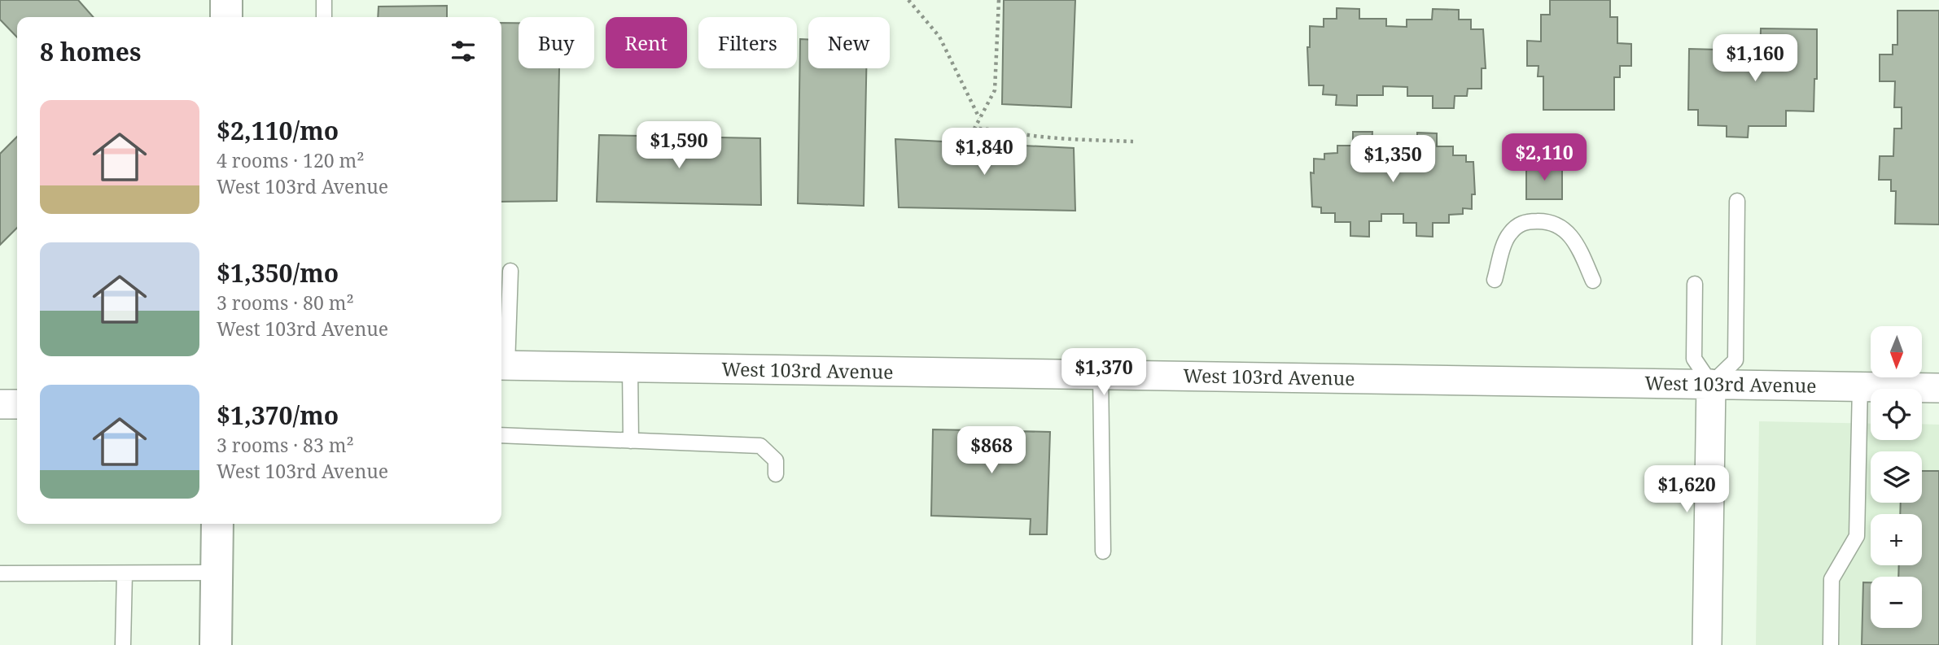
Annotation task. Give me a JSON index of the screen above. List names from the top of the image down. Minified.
{"streets":{"street":["West 103rd Avenue"]},"north":"bottom","page":{"chip":["Buy","Rent","Filters","New"],"heading":"8 homes","price":["$1,160","$1,590","$1,840","$2,110","$1,350","$1,370","$868","$1,620"],"list":[{"name":"$2,110/mo","note":"4 rooms · 120 m² · West 103rd Avenue"},{"name":"$1,350/mo","note":"3 rooms · 80 m² · West 103rd Avenue"},{"name":"$1,370/mo","note":"3 rooms · 83 m² · West 103rd Avenue"}],"map_buttons":["+","−"]}}
